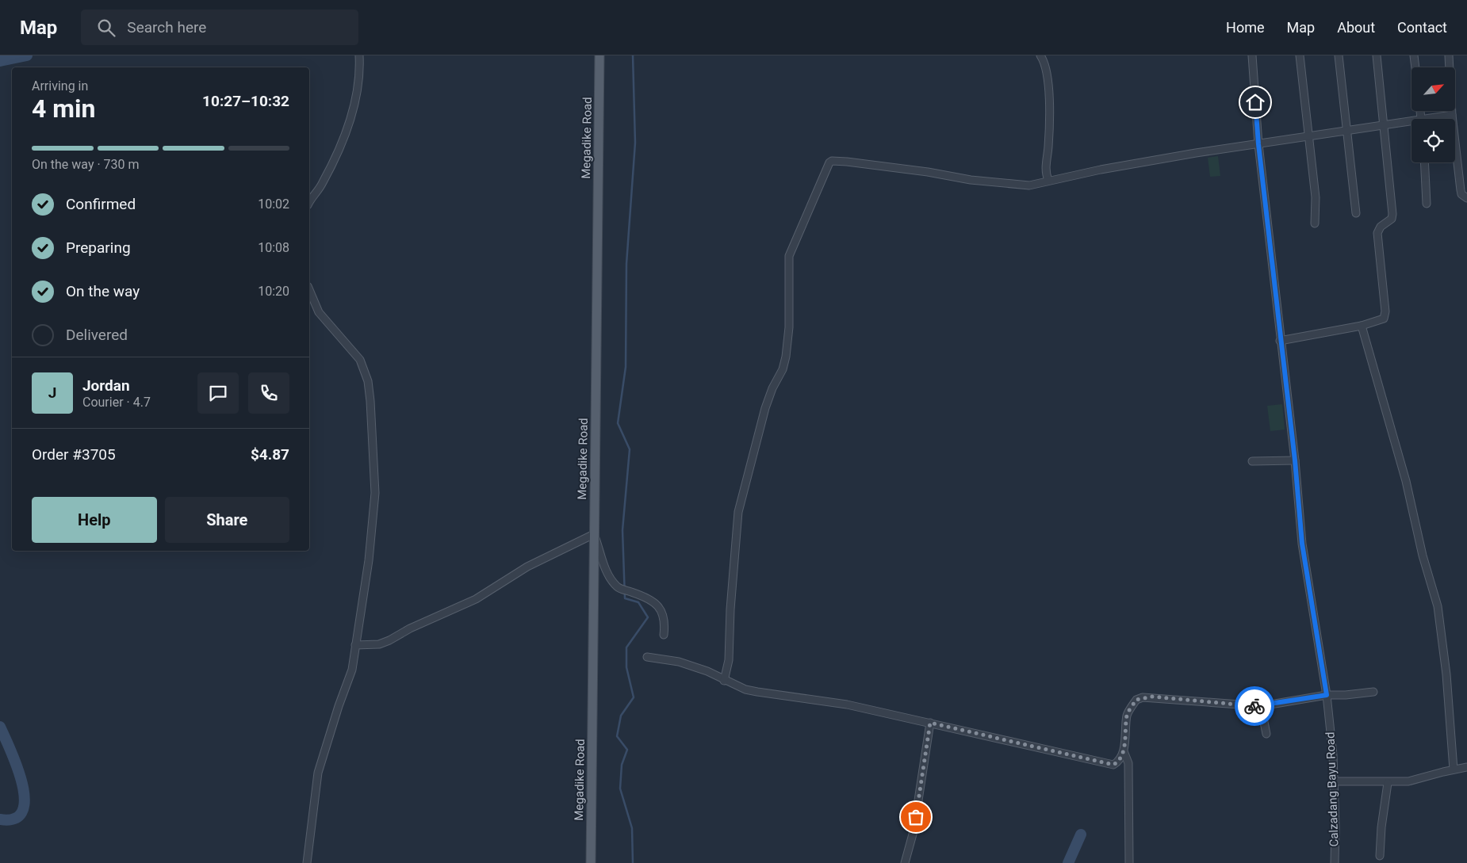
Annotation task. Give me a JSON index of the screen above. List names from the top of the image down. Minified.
{"streets":{"main road":["Megadike Road"],"street":["Calzadang Bayu Road"]},"north":"top right","page":{"header":"Map","search":"Search here","nav":["Home","Map","About","Contact"],"heading":["4 min","Arriving in","10:27–10:32"],"panel":["Jordan","Courier · 4.7","Order #3705","$4.87"],"bar":"On the way · 730 m","list":[["Confirmed","10:02"],["Preparing","10:08"],["On the way","10:20"],"Delivered"],"round":"J","buttons":["Help","Share"]}}
